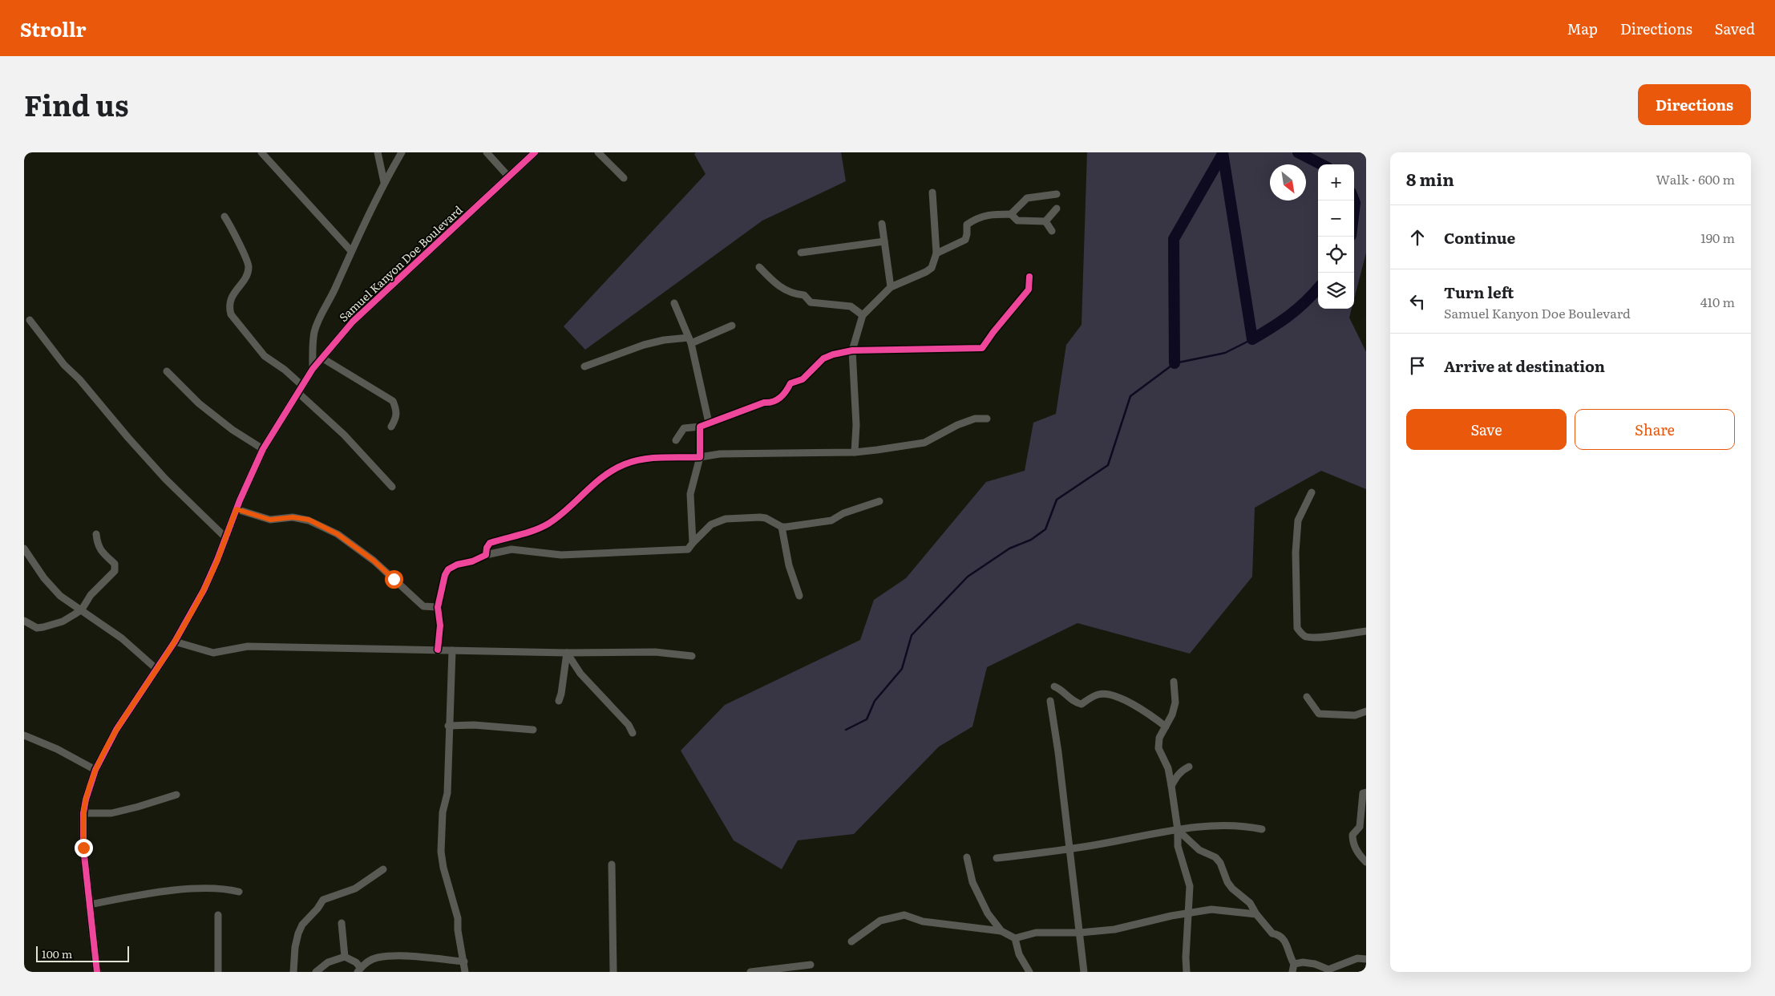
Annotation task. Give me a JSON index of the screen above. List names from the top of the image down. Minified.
{"streets":{"street":["Samuel Kanyon Doe Boulevard"]},"scale_bar":"100 m","north":"bottom right","page":{"header":"Strollr","nav":["Map","Directions","Saved"],"title":"Find us","buttons":["Directions",["Save","Share"]],"heading":["8 min","Walk · 600 m"],"map_buttons":["+","−"],"list":[["Continue","190 m"],["Turn left","Samuel Kanyon Doe Boulevard","410 m"],"Arrive at destination"],"scale":"100 m"}}
